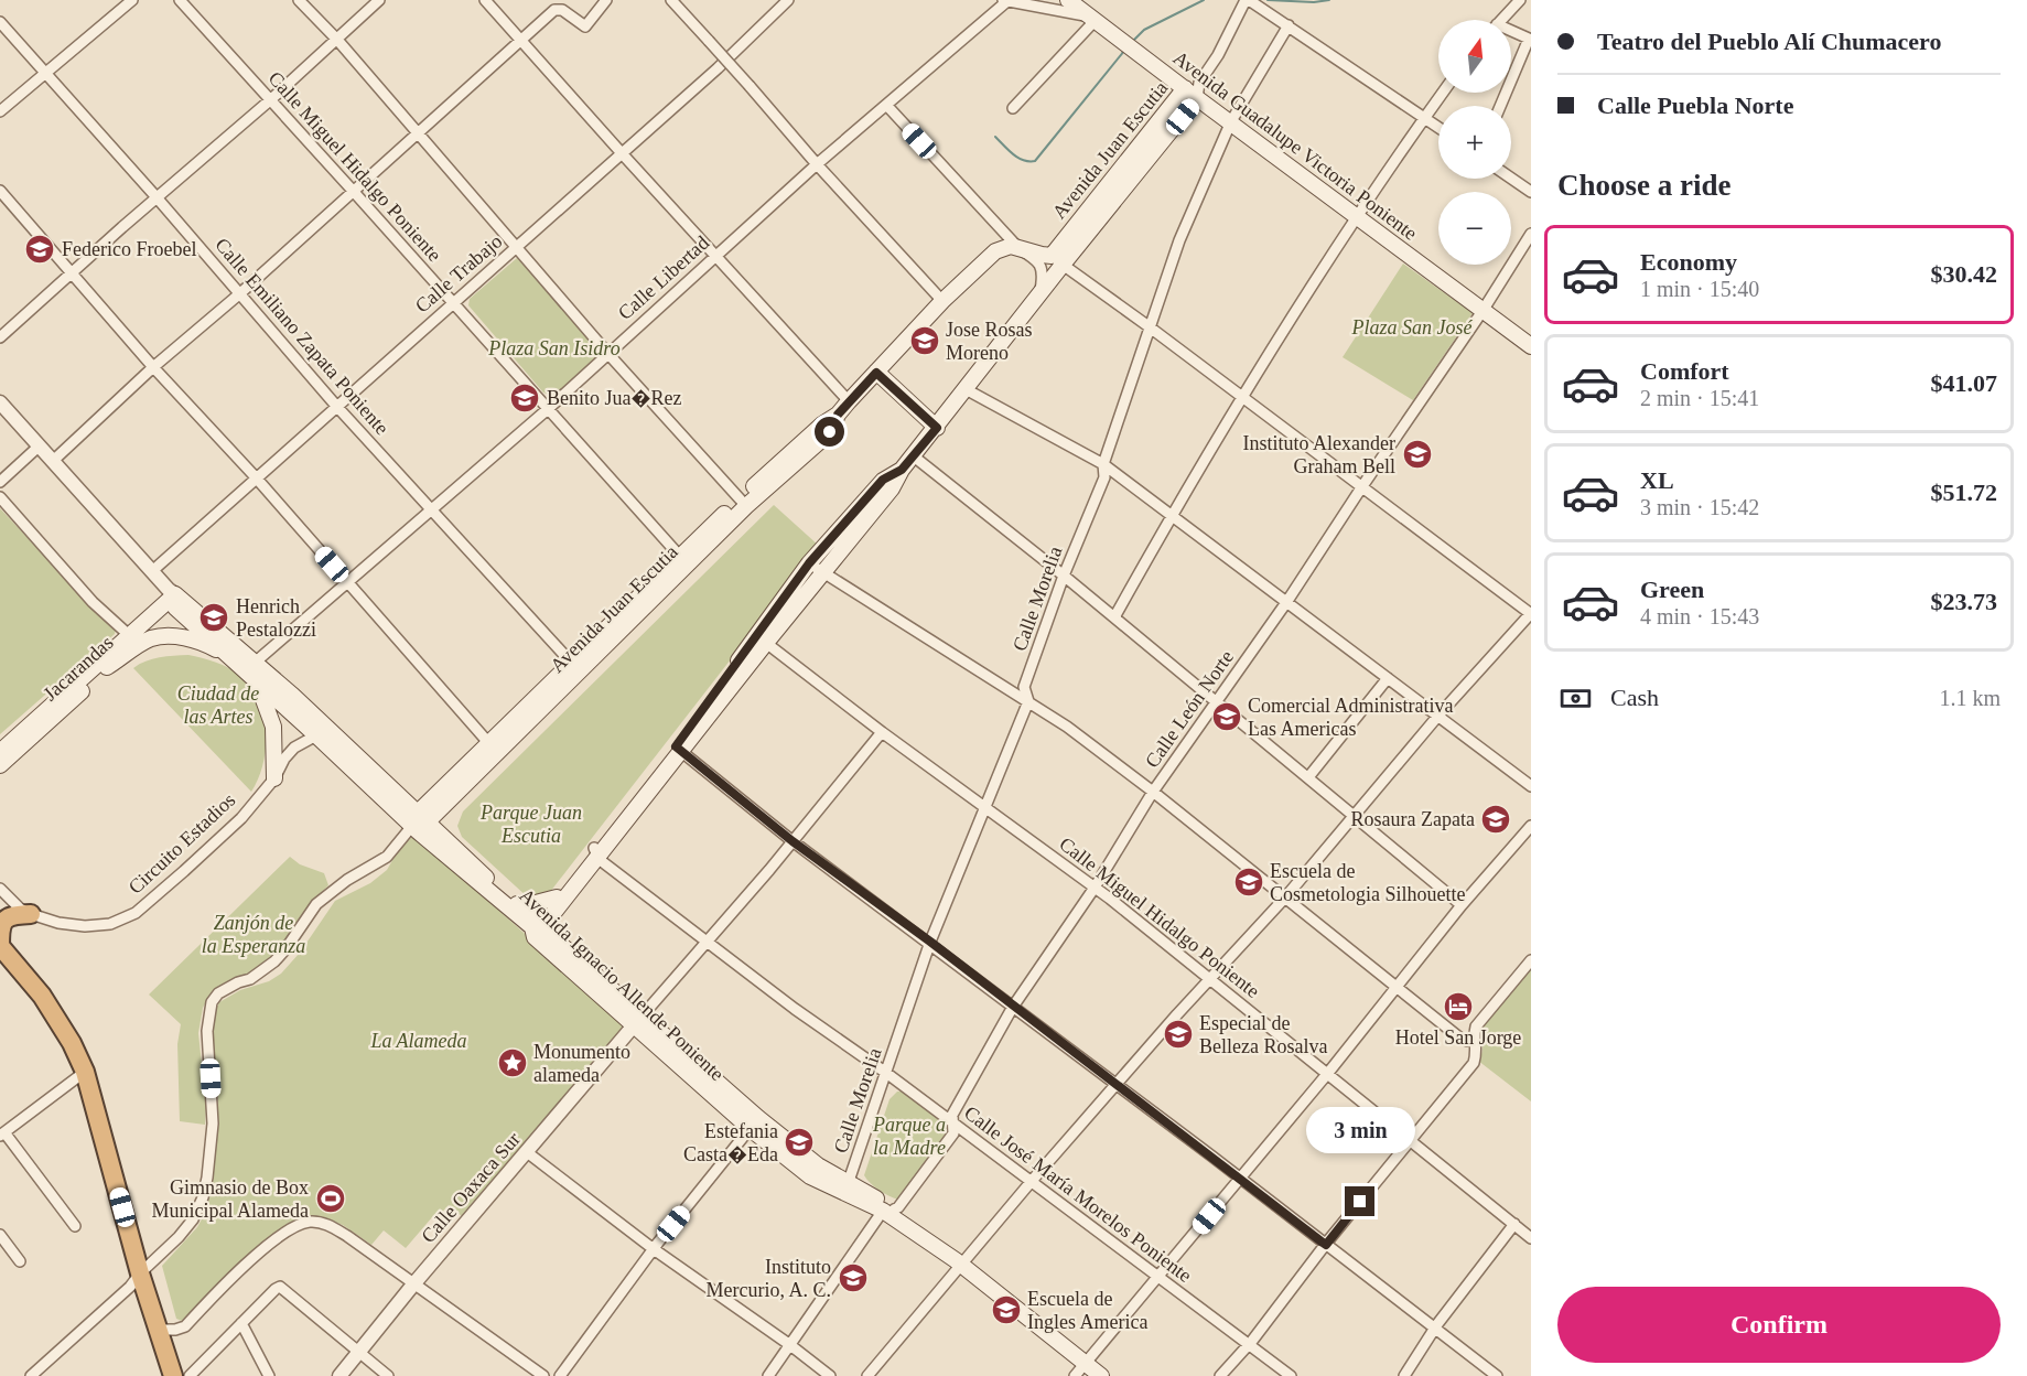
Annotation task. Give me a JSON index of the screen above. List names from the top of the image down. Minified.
{"streets":{"main road":["Avenida Guadalupe Victoria Poniente","Avenida Juan Escutia","Jacarandas","Avenida Ignacio Allende Poniente"],"street":["Calle Miguel Hidalgo Poniente","Calle Trabajo","Calle Libertad","Calle Emiliano Zapata Poniente","Calle Morelia","Calle León Norte","Circuito Estadios","Calle Oaxaca Sur","Calle José María Morelos Poniente"]},"crossings":[["Avenida Guadalupe Victoria Poniente","Avenida Juan Escutia"],["Avenida Guadalupe Victoria Poniente","Calle Morelia"],["Avenida Guadalupe Victoria Poniente","Calle León Norte"],["Avenida Juan Escutia","Calle Miguel Hidalgo Poniente"],["Avenida Juan Escutia","Calle Emiliano Zapata Poniente"],["Avenida Juan Escutia","Avenida Ignacio Allende Poniente"],["Avenida Juan Escutia","Calle José María Morelos Poniente"],["Calle Miguel Hidalgo Poniente","Calle Trabajo"],["Calle Miguel Hidalgo Poniente","Calle Libertad"],["Calle Miguel Hidalgo Poniente","Calle Morelia"],["Calle Miguel Hidalgo Poniente","Calle León Norte"],["Calle Miguel Hidalgo Poniente","Calle Oaxaca Sur"],["Calle Trabajo","Calle Emiliano Zapata Poniente"],["Calle Trabajo","Avenida Ignacio Allende Poniente"],["Calle Libertad","Calle Emiliano Zapata Poniente"],["Calle Libertad","Avenida Ignacio Allende Poniente"],["Calle Morelia","Avenida Ignacio Allende Poniente"],["Calle Morelia","Calle José María Morelos Poniente"],["Jacarandas","Avenida Ignacio Allende Poniente"],["Calle León Norte","Avenida Ignacio Allende Poniente"],["Calle León Norte","Calle José María Morelos Poniente"],["Circuito Estadios","Avenida Ignacio Allende Poniente"],["Avenida Ignacio Allende Poniente","Calle Oaxaca Sur"],["Calle Oaxaca Sur","Calle José María Morelos Poniente"]],"parks":["Plaza San José","Plaza San Isidro","Ciudad de las Artes","Parque Juan Escutia","Zanjón de la Esperanza","La Alameda","Parque a la Madre"],"places":{"school or university":["Federico Froebel","Jose Rosas Moreno","Benito Jua�Rez","Instituto Alexander Graham Bell","Henrich Pestalozzi","Comercial Administrativa Las Americas","Rosaura Zapata","Escuela de Cosmetologia Silhouette","Especial de Belleza Rosalva","Estefania Casta�Eda","Instituto Mercurio, A. C.","Escuela de Ingles America"],"hotel":["Hotel San Jorge"],"place":["Monumento alameda"],"sports":["Gimnasio de Box Municipal Alameda"]},"north":"top","page":{"banner":["Teatro del Pueblo Alí Chumacero","Calle Puebla Norte"],"map_buttons":["+","−"],"heading":"Choose a ride","list":[{"name":"Economy","note":"1 min · 15:40","value":"$30.42"},{"name":"Comfort","note":"2 min · 15:41","value":"$41.07"},{"name":"XL","note":"3 min · 15:42","value":"$51.72"},{"name":"Green","note":"4 min · 15:43","value":"$23.73"}],"pay":["Cash","1.1 km"],"bubble":"3 min","buttons":"Confirm"}}
